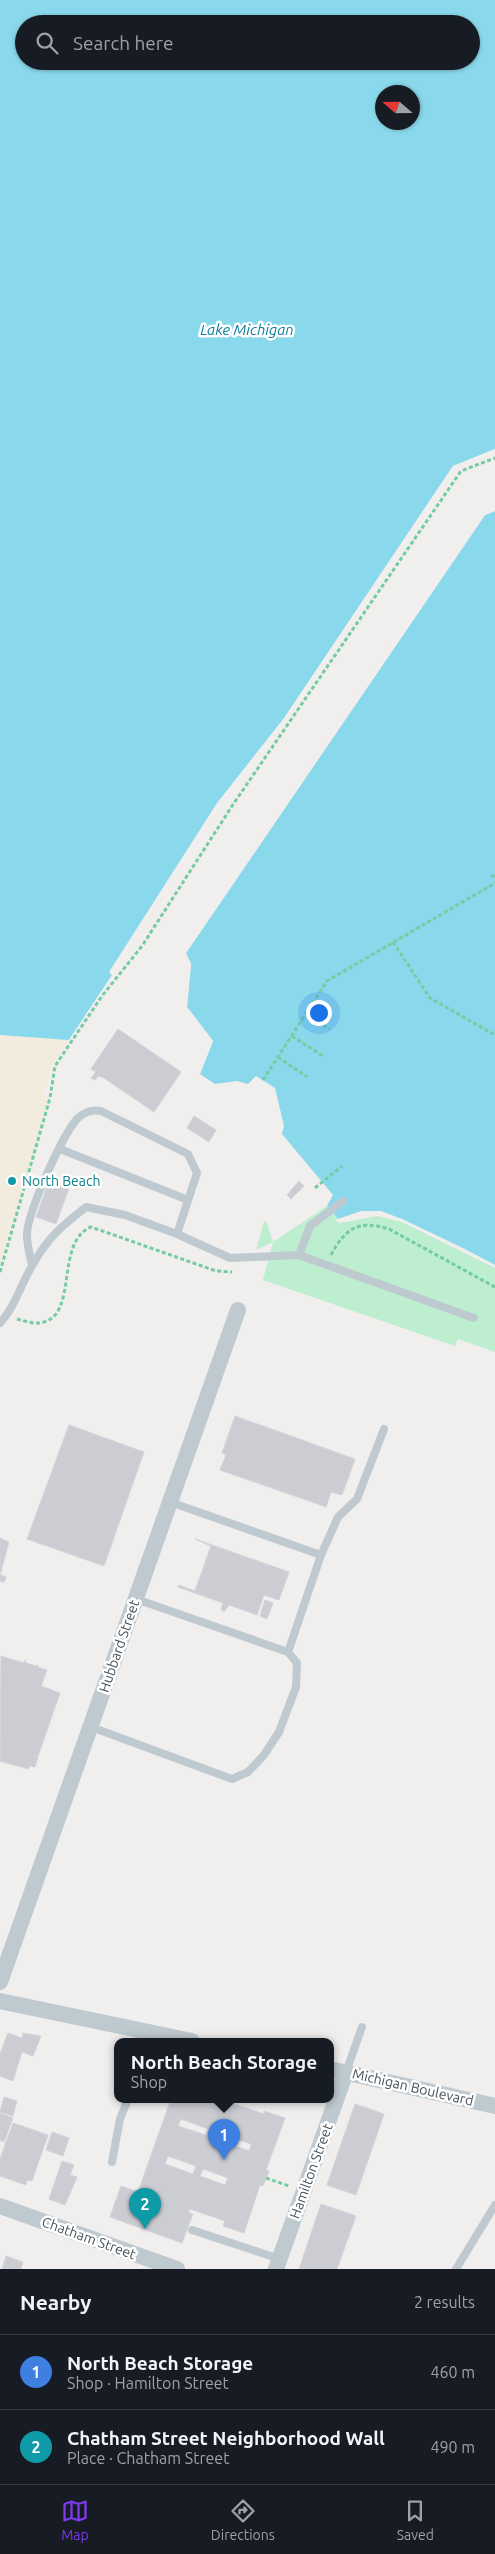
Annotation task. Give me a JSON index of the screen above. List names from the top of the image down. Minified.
{"streets":{"street":["Hubbard Street","Michigan Boulevard","Hamilton Street","Chatham Street"]},"crossings":[["Michigan Boulevard","Hamilton Street"]],"water":["Lake Michigan"],"places":["North Beach"],"north":"left","page":{"search":"Search here","popup":["North Beach Storage","Shop"],"pins":["1","2"],"heading":["Nearby","2 results"],"list":[{"mark":"1","name":"North Beach Storage","note":"Shop · Hamilton Street","value":"460 m"},{"mark":"2","name":"Chatham Street Neighborhood Wall","note":"Place · Chatham Street","value":"490 m"}],"nav":["Map","Directions","Saved"]}}
